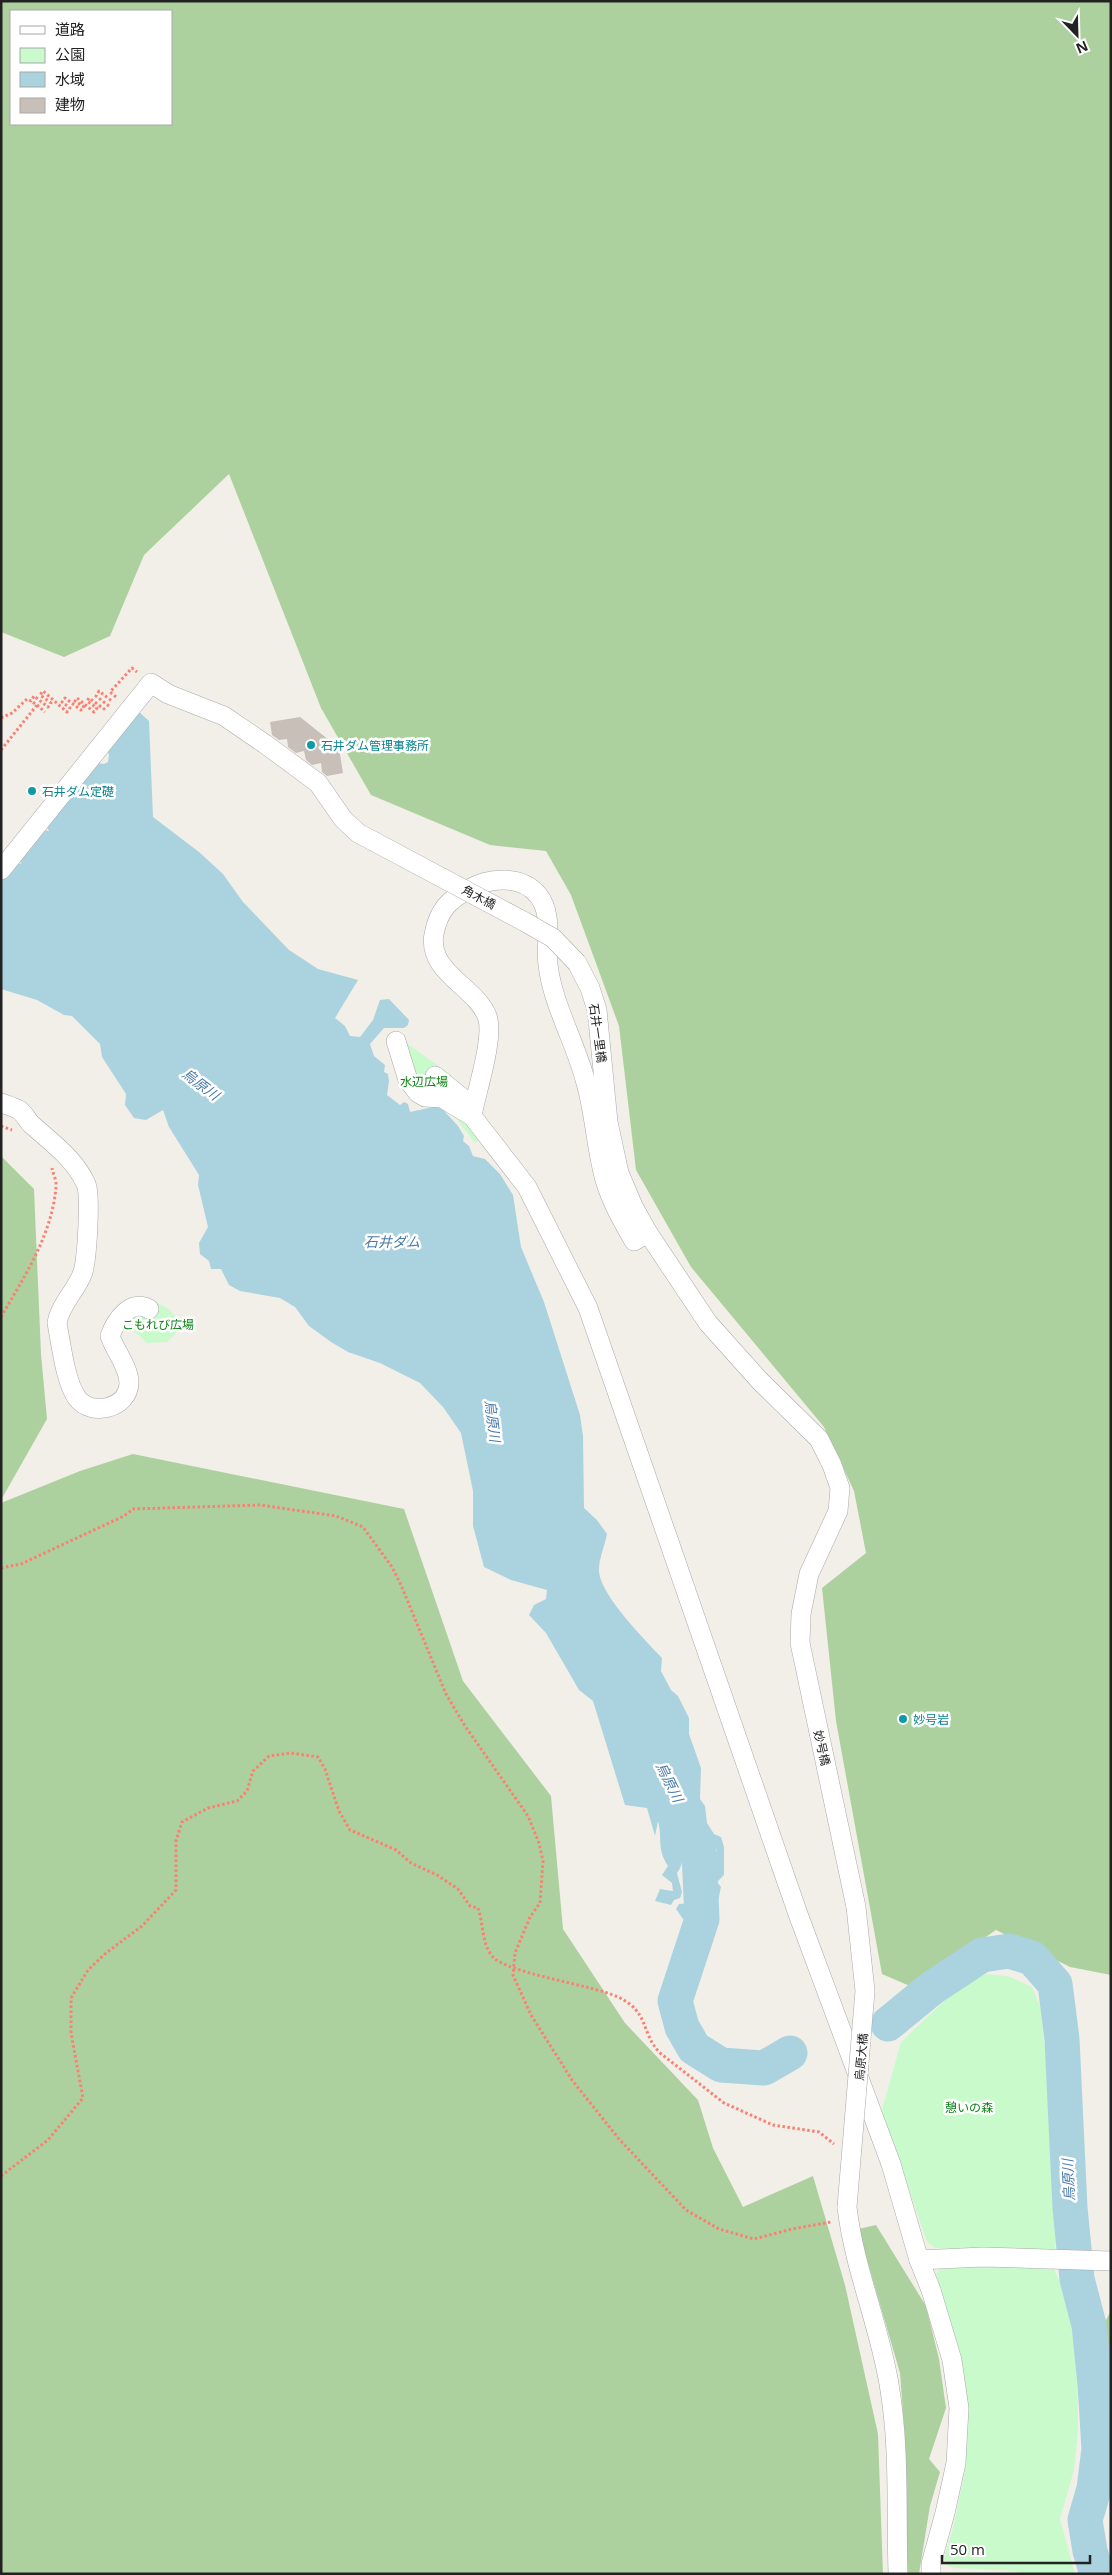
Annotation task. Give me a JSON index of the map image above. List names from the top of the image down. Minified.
{"streets":{"lane":["角木橋","石井一里橋","妙号橋","烏原大橋"]},"crossings":[["角木橋","石井一里橋"],["石井一里橋","妙号橋"],["妙号橋","烏原大橋"]],"water":["烏原川","石井ダム"],"parks":["水辺広場","こもれび広場","憩いの森"],"places":["石井ダム管理事務所","石井ダム定礎","妙号岩"],"legend":["道路","公園","水域","建物"],"scale_bar":"50 m","north":"bottom right"}
